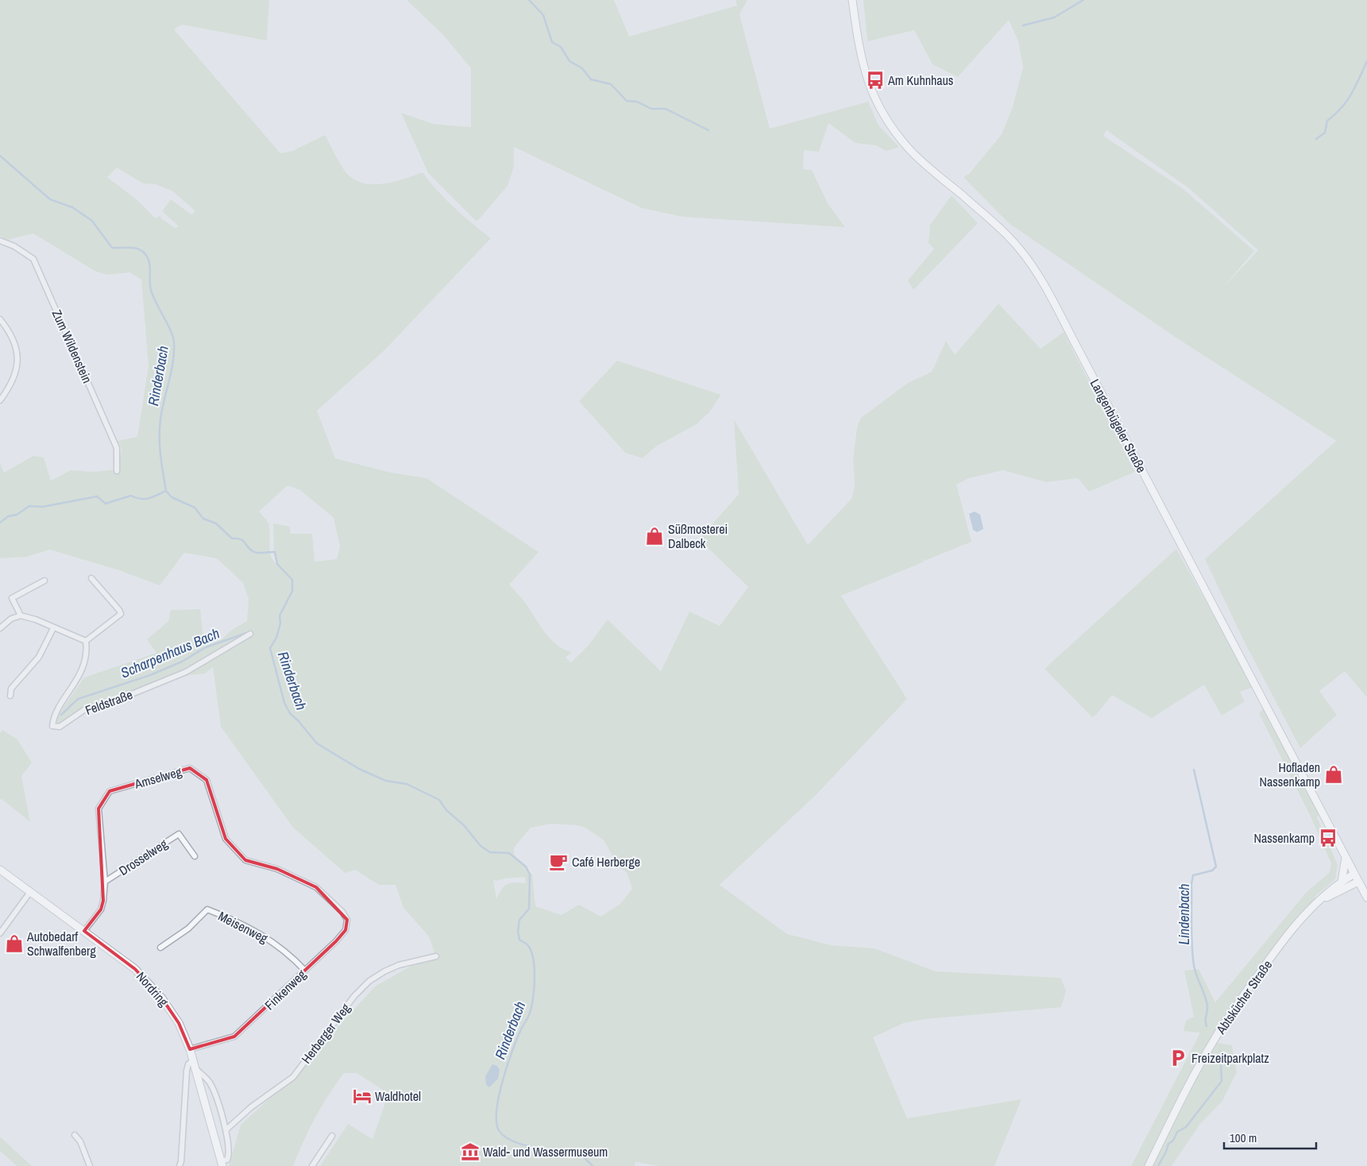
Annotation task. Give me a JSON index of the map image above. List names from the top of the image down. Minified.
{"streets":{"main road":["Langenbügeler Straße","Nordring","Abtskücher Straße"],"street":["Zum Wildenstein","Feldstraße","Amselweg","Drosselweg","Meisenweg","Finkenweg","Herberger Weg"]},"crossings":[["Langenbügeler Straße","Abtskücher Straße"],["Amselweg","Drosselweg"],["Amselweg","Nordring"],["Amselweg","Finkenweg"],["Meisenweg","Finkenweg"],["Nordring","Finkenweg"]],"water":["Rinderbach","Scharpenhaus Bach","Lindenbach"],"places":{"bus stop":["Am Kuhnhaus","Nassenkamp"],"shop":["Süßmosterei Dalbeck","Hofladen Nassenkamp","Autobedarf Schwalfenberg"],"cafe":["Café Herberge"],"parking":["Freizeitparkplatz"],"hotel":["Waldhotel"],"museum":["Wald- und Wassermuseum"]},"scale_bar":"100 m"}
